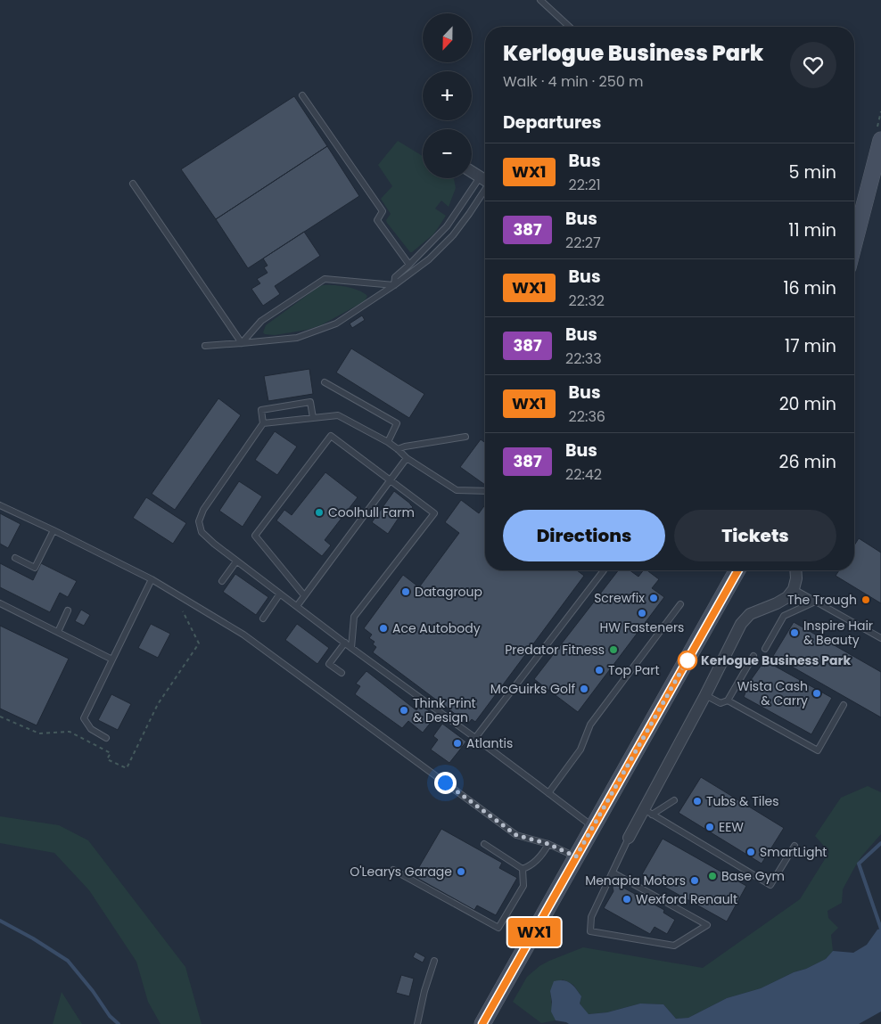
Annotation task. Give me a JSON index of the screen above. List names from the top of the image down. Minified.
{"places":["Coolhull Farm","Datagroup","Screwfix","The Trough","HW Fasteners","Ace Autobody","Inspire Hair & Beauty","Predator Fitness","Kerlogue Business Park","Top Part","McGuirks Golf","Wista Cash & Carry","Think Print & Design","Atlantis","Tubs & Tiles","EEW","SmartLight","O'Learys Garage","Base Gym","Menapia Motors","Wexford Renault"],"lines":["bus line WX1"],"north":"bottom","page":{"on_map":"WX1","map_buttons":["+","−"],"heading":[["Kerlogue Business Park","Walk · 4 min · 250 m"],"Departures"],"list":[{"mark":"WX1","name":"Bus","note":"22:21","value":"5 min"},{"mark":"387","name":"Bus","note":"22:27","value":"11 min"},{"mark":"WX1","name":"Bus","note":"22:32","value":"16 min"},{"mark":"387","name":"Bus","note":"22:33","value":"17 min"},{"mark":"WX1","name":"Bus","note":"22:36","value":"20 min"},{"mark":"387","name":"Bus","note":"22:42","value":"26 min"}],"buttons":["Directions","Tickets"]}}
